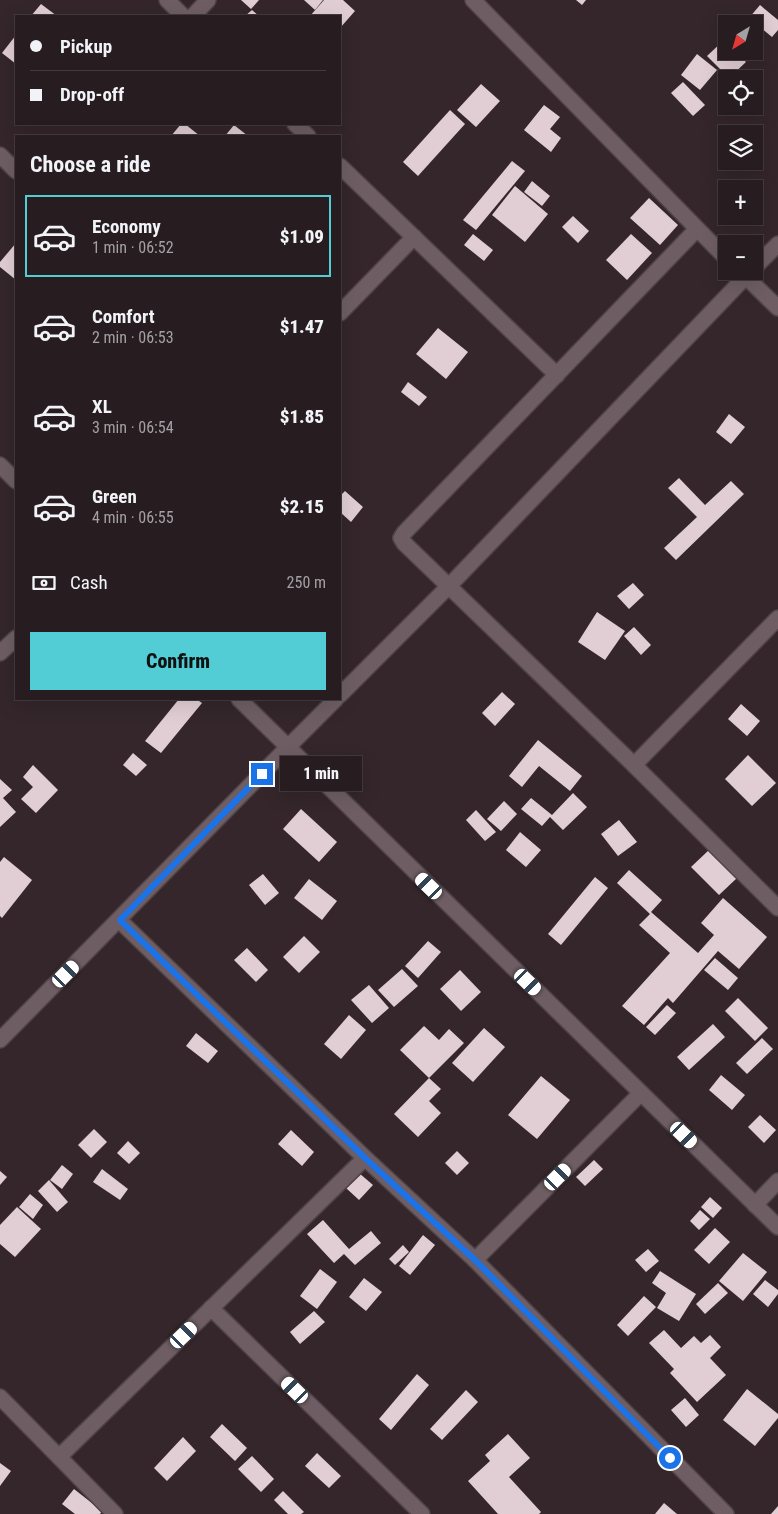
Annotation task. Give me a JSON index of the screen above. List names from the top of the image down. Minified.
{"north":"bottom left","page":{"map_buttons":["+","−"],"banner":["Pickup","Drop-off"],"heading":"Choose a ride","list":[{"name":"Economy","note":"1 min · 06:52","value":"$1.09"},{"name":"Comfort","note":"2 min · 06:53","value":"$1.47"},{"name":"XL","note":"3 min · 06:54","value":"$1.85"},{"name":"Green","note":"4 min · 06:55","value":"$2.15"}],"pay":["Cash","250 m"],"buttons":"Confirm","bubble":"1 min"}}
